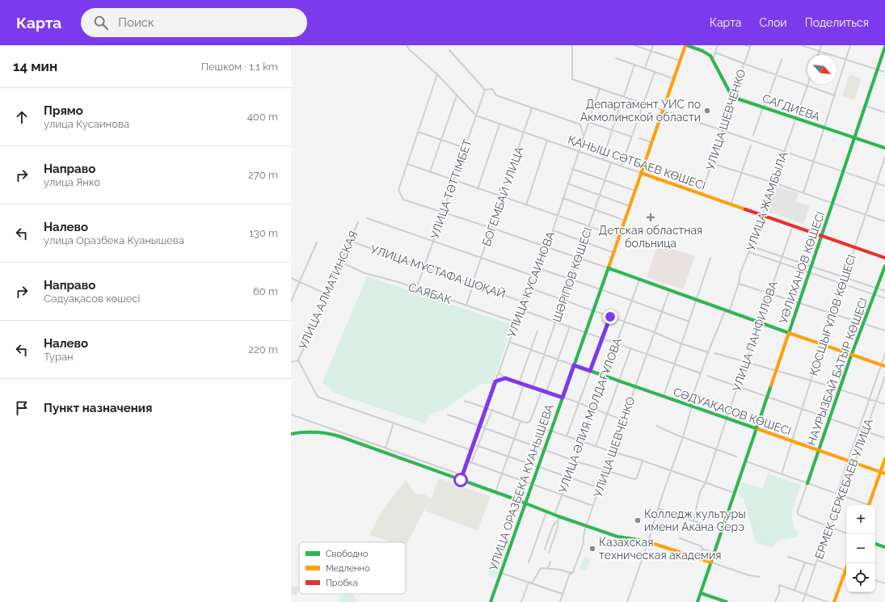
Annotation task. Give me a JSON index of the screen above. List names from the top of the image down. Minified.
{"streets":{"main road":["САГДИЕВА","ҚАНЫШ СӘТБАЕВ КӨШЕСІ","УӘЛИХАНОВ КӨШЕСІ","НАУРЫЗБАЙ БАТЫР КӨШЕСІ","СӘДУАҚАСОВ КӨШЕСІ","УЛИЦА ОРАЗБЕКА КУАНЫШЕВА"],"street":["УЛИЦА ШЕВЧЕНКО","УЛИЦА ТӘТТІМБЕТ","БОГЕМБАЙ УЛИЦА","УЛИЦА ЖАМБЫЛА","УЛИЦА МҰСТАФА ШОҚАЙ","ШӘРІПОВ КӨШЕСІ","УЛИЦА КУСАИНОВА","УЛИЦА АЛМАТИНСКАЯ","САЯБАК","ҚОСШЫҒҰЛОВ КӨШЕСІ","УЛИЦА ПАНФИЛОВА","УЛИЦА ӘЛИЯ МОЛДАҒҰЛОВА","ЕРМЕК СЕРКЕБАЕВ УЛИЦА"]},"crossings":[["САГДИЕВА","УЛИЦА ШЕВЧЕНКО"],["САГДИЕВА","УЛИЦА ЖАМБЫЛА"],["САГДИЕВА","УӘЛИХАНОВ КӨШЕСІ"],["УЛИЦА ШЕВЧЕНКО","ҚАНЫШ СӘТБАЕВ КӨШЕСІ"],["УЛИЦА ШЕВЧЕНКО","СӘДУАҚАСОВ КӨШЕСІ"],["ҚАНЫШ СӘТБАЕВ КӨШЕСІ","УЛИЦА ТӘТТІМБЕТ"],["ҚАНЫШ СӘТБАЕВ КӨШЕСІ","БОГЕМБАЙ УЛИЦА"],["ҚАНЫШ СӘТБАЕВ КӨШЕСІ","УЛИЦА ЖАМБЫЛА"],["ҚАНЫШ СӘТБАЕВ КӨШЕСІ","УӘЛИХАНОВ КӨШЕСІ"],["ҚАНЫШ СӘТБАЕВ КӨШЕСІ","ШӘРІПОВ КӨШЕСІ"],["ҚАНЫШ СӘТБАЕВ КӨШЕСІ","УЛИЦА КУСАИНОВА"],["ҚАНЫШ СӘТБАЕВ КӨШЕСІ","ҚОСШЫҒҰЛОВ КӨШЕСІ"],["ҚАНЫШ СӘТБАЕВ КӨШЕСІ","УЛИЦА ПАНФИЛОВА"],["ҚАНЫШ СӘТБАЕВ КӨШЕСІ","УЛИЦА ОРАЗБЕКА КУАНЫШЕВА"],["УЛИЦА ТӘТТІМБЕТ","УЛИЦА МҰСТАФА ШОҚАЙ"],["УЛИЦА ТӘТТІМБЕТ","САЯБАК"],["БОГЕМБАЙ УЛИЦА","УЛИЦА МҰСТАФА ШОҚАЙ"],["БОГЕМБАЙ УЛИЦА","САЯБАК"],["УӘЛИХАНОВ КӨШЕСІ","СӘДУАҚАСОВ КӨШЕСІ"],["УЛИЦА МҰСТАФА ШОҚАЙ","УЛИЦА КУСАИНОВА"],["УЛИЦА МҰСТАФА ШОҚАЙ","УЛИЦА АЛМАТИНСКАЯ"],["УЛИЦА КУСАИНОВА","УЛИЦА АЛМАТИНСКАЯ"],["УЛИЦА КУСАИНОВА","САЯБАК"],["УЛИЦА АЛМАТИНСКАЯ","САЯБАК"],["ҚОСШЫҒҰЛОВ КӨШЕСІ","СӘДУАҚАСОВ КӨШЕСІ"],["УЛИЦА ПАНФИЛОВА","СӘДУАҚАСОВ КӨШЕСІ"],["НАУРЫЗБАЙ БАТЫР КӨШЕСІ","СӘДУАҚАСОВ КӨШЕСІ"],["СӘДУАҚАСОВ КӨШЕСІ","УЛИЦА ӘЛИЯ МОЛДАҒҰЛОВА"],["СӘДУАҚАСОВ КӨШЕСІ","УЛИЦА ОРАЗБЕКА КУАНЫШЕВА"],["СӘДУАҚАСОВ КӨШЕСІ","ЕРМЕК СЕРКЕБАЕВ УЛИЦА"]],"places":{"other":["Департамент УИС по Акмолинской области","Колледж культуры имени Акана Серэ","Казахская техническая академия"],"health":["Детская областная больница"]},"legend":["Свободно","Медленно","Пробка"],"north":"bottom right","page":{"header":"Карта","search":"Поиск","nav":["Карта","Слои","Поделиться"],"heading":["14 мин","Пешком · 1.1 km"],"list":[["Прямо","улица Кусаинова","400 m"],["Направо","улица Янко","270 m"],["Налево","улица Оразбека Куанышева","130 m"],["Направо","Сәдуақасов көшесі","60 m"],["Налево","Туран","220 m"],"Пункт назначения"],"map_buttons":["+","−"]}}
